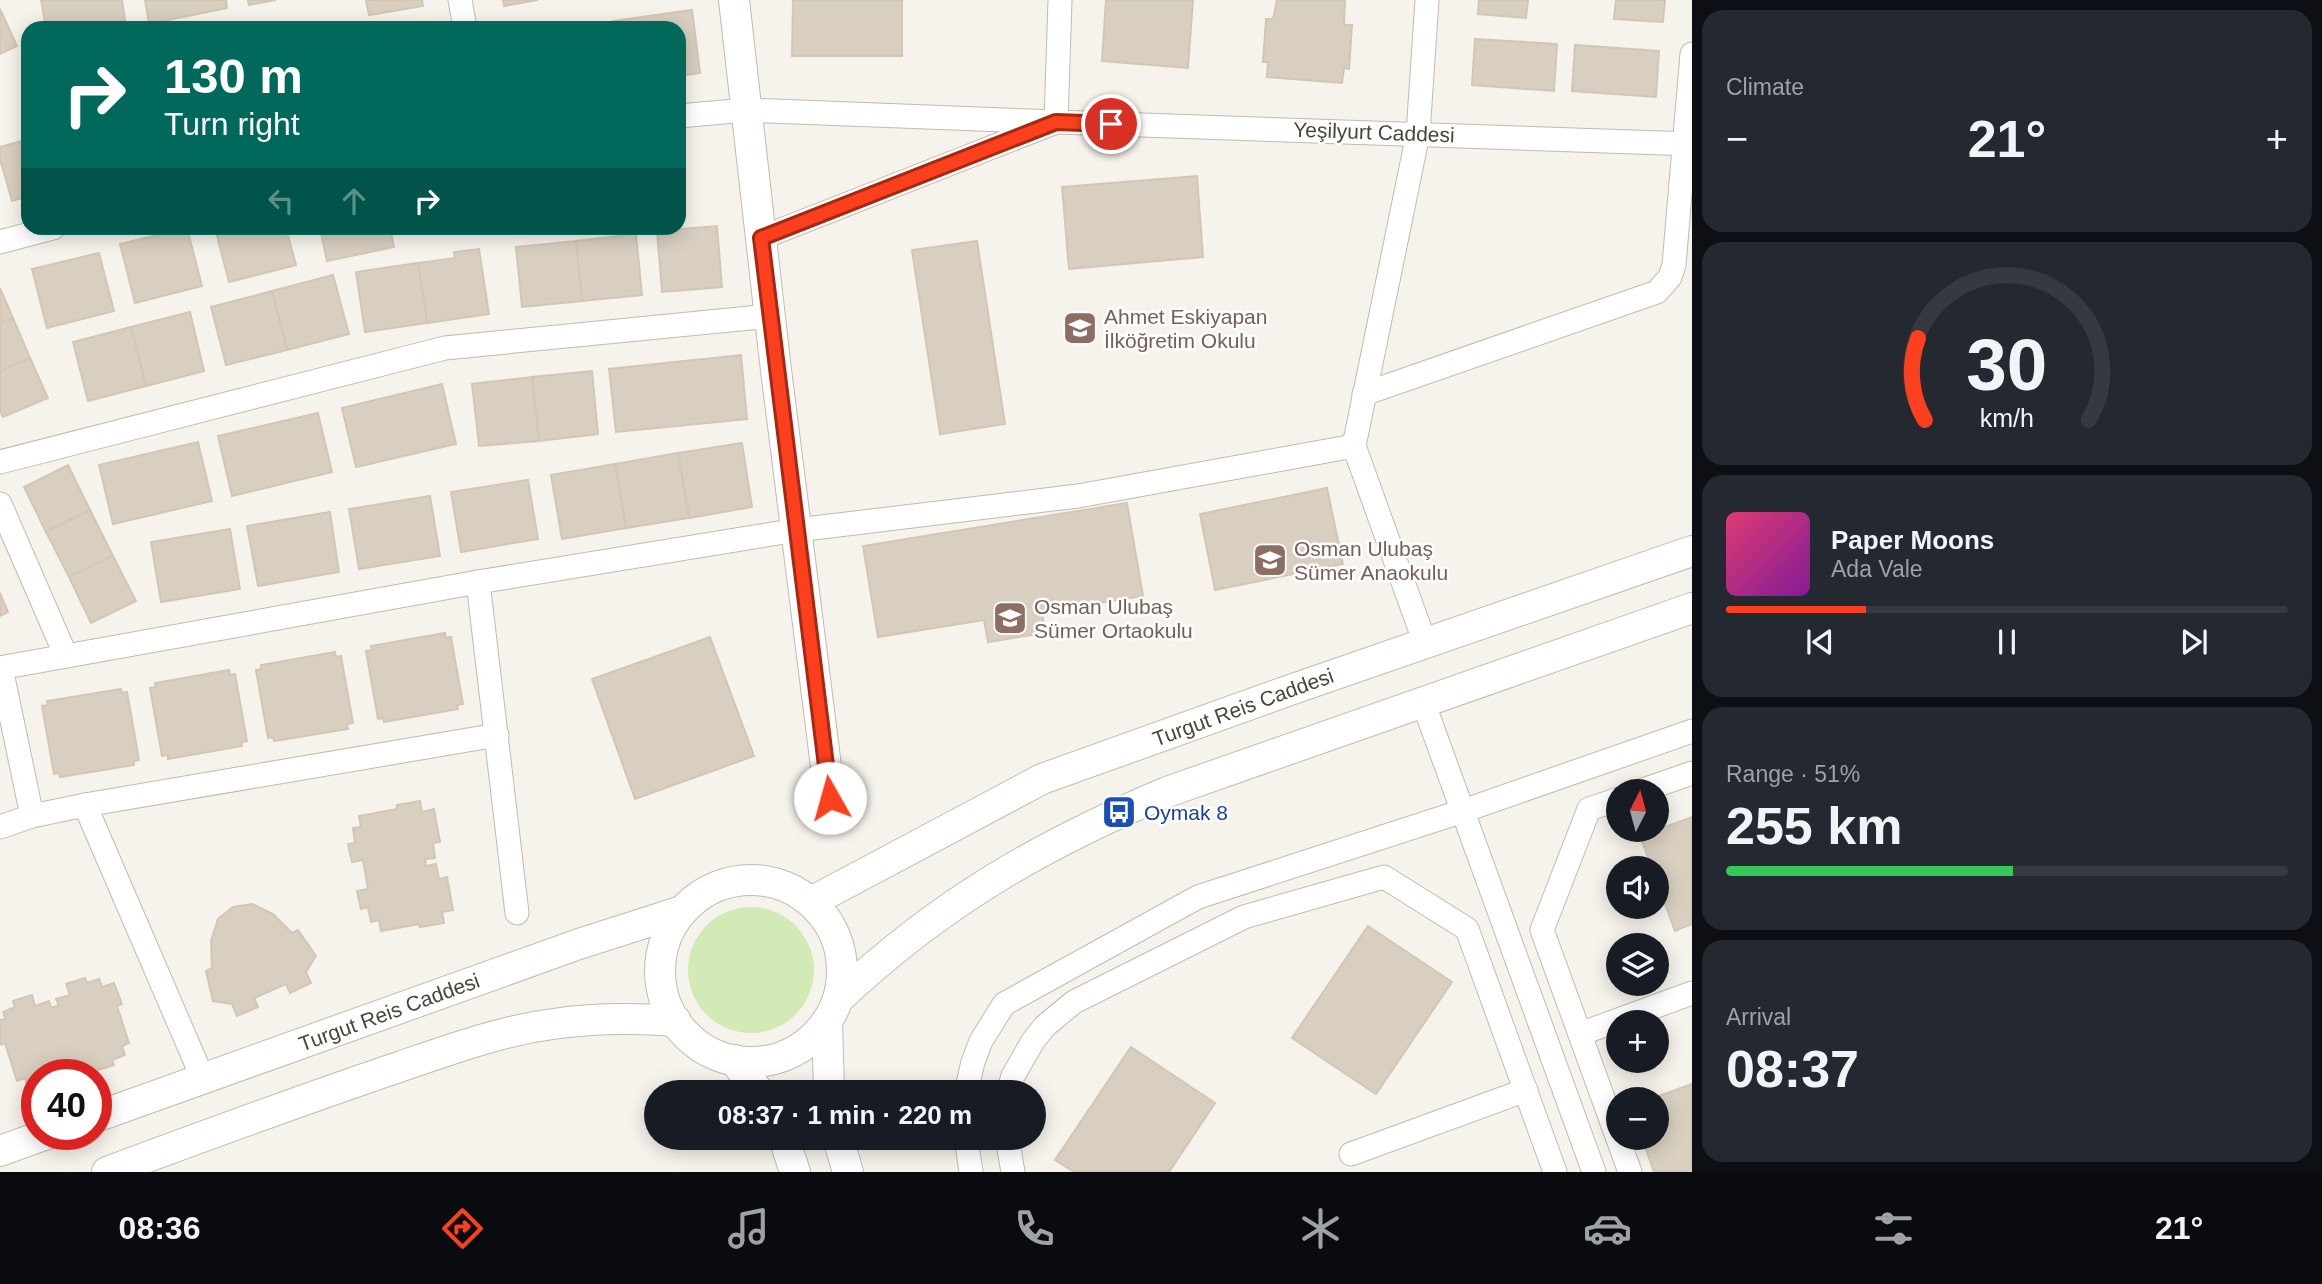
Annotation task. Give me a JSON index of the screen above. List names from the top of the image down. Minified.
{"streets":{"street":["Yeşilyurt Caddesi","Turgut Reis Caddesi"]},"places":{"school or university":["Ahmet Eskiyapan İlköğretim Okulu","Osman Ulubaş Sümer Anaokulu","Osman Ulubaş Sümer Ortaokulu"],"bus stop":["Oymak 8"]},"north":"top","page":{"tile":["Climate",["Range · 51%","255 km"],["Arrival","08:37"]],"turn":["130 m","Turn right"],"heat":["−","21°","+"],"song":["Paper Moons","Ada Vale"],"map_buttons":["+","−"],"limit":"40","trip":"08:37 · 1 min · 220 m","tabs":["08:36","21°"],"gauge":["30","km/h"]}}
